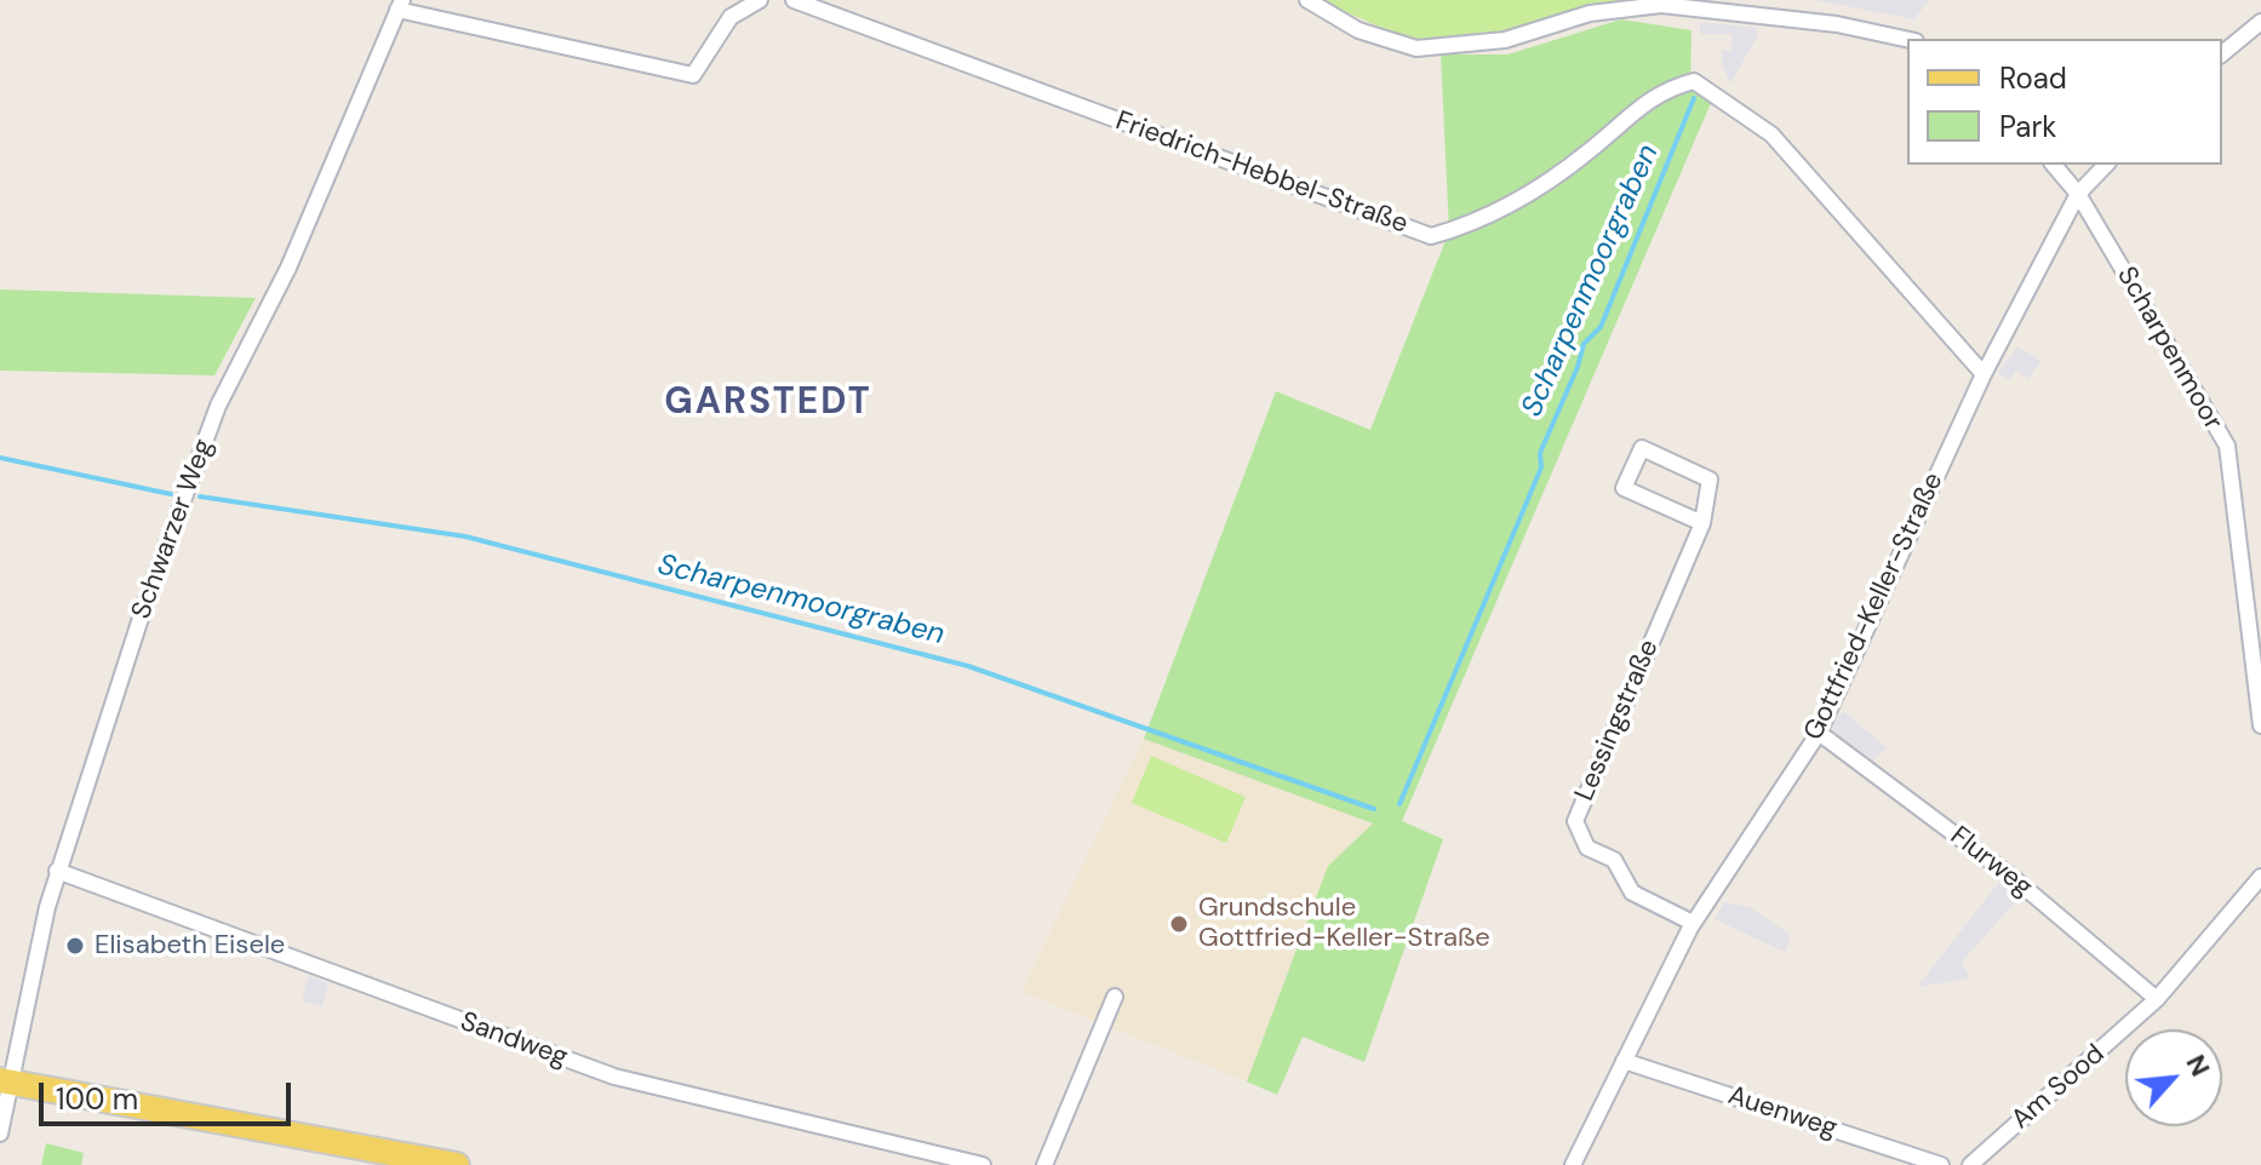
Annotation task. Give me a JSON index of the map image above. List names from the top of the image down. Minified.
{"streets":{"street":["Friedrich-Hebbel-Straße","Scharpenmoor","Schwarzer Weg","Gottfried-Keller-Straße","Lessingstraße","Flurweg","Sandweg","Am Sood","Auenweg"]},"crossings":[["Friedrich-Hebbel-Straße","Gottfried-Keller-Straße"],["Scharpenmoor","Gottfried-Keller-Straße"],["Schwarzer Weg","Sandweg"],["Gottfried-Keller-Straße","Lessingstraße"],["Gottfried-Keller-Straße","Flurweg"],["Gottfried-Keller-Straße","Auenweg"],["Flurweg","Am Sood"]],"districts":["GARSTEDT"],"water":["Scharpenmoorgraben"],"places":["Grundschule Gottfried-Keller-Straße","Elisabeth Eisele"],"legend":["Road","Park"],"scale_bar":"100 m","north":"top right"}
